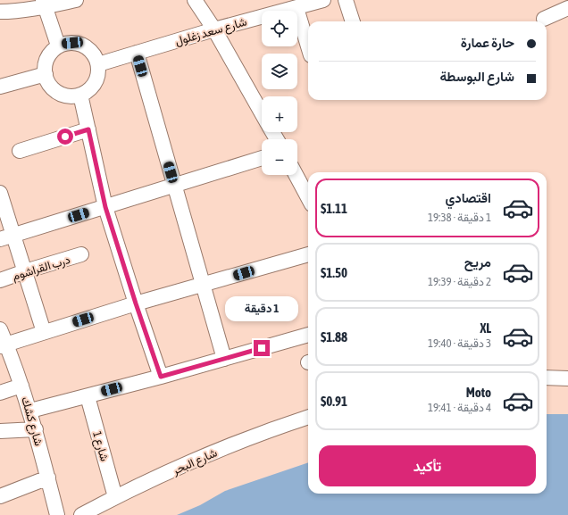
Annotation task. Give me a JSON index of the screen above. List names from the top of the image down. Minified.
{"streets":{"street":["شارع سعد زغلول","درب القراشوم","شارع كشك","شارع 1","شارع البحر"]},"crossings":[["شارع 1","شارع البحر"]],"page":{"map_buttons":["+","−"],"banner":["حارة عمارة","شارع البوسطة"],"list":[{"name":"اقتصادي","note":"1 دقيقة · 19:38","value":"$1.11"},{"name":"مريح","note":"2 دقيقة · 19:39","value":"$1.50"},{"name":"XL","note":"3 دقيقة · 19:40","value":"$1.88"},{"name":"Moto","note":"4 دقيقة · 19:41","value":"$0.91"}],"bubble":"1 دقيقة","buttons":"تأكيد"}}
